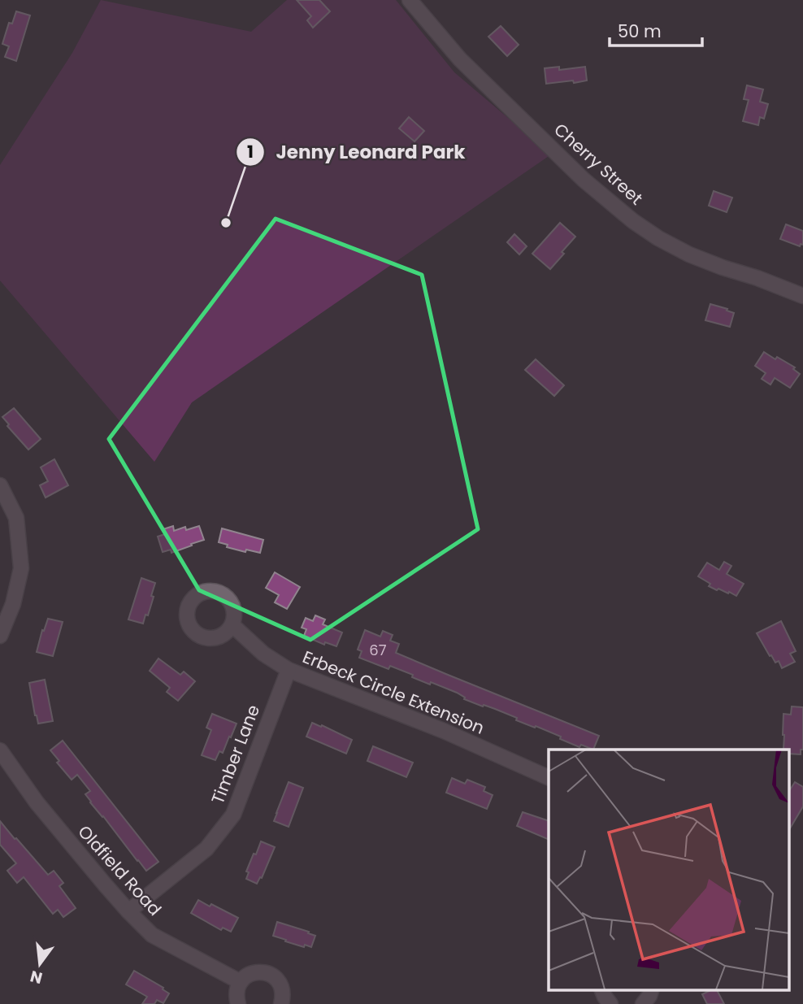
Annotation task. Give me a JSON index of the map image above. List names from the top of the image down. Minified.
{"streets":{"street":["Cherry Street","Erbeck Circle Extension","Timber Lane","Oldfield Road"]},"crossings":[["Erbeck Circle Extension","Timber Lane"],["Timber Lane","Oldfield Road"]],"places":["Jenny Leonard Park"],"house_numbers":["67"],"scale_bar":"50 m","north":"bottom"}
